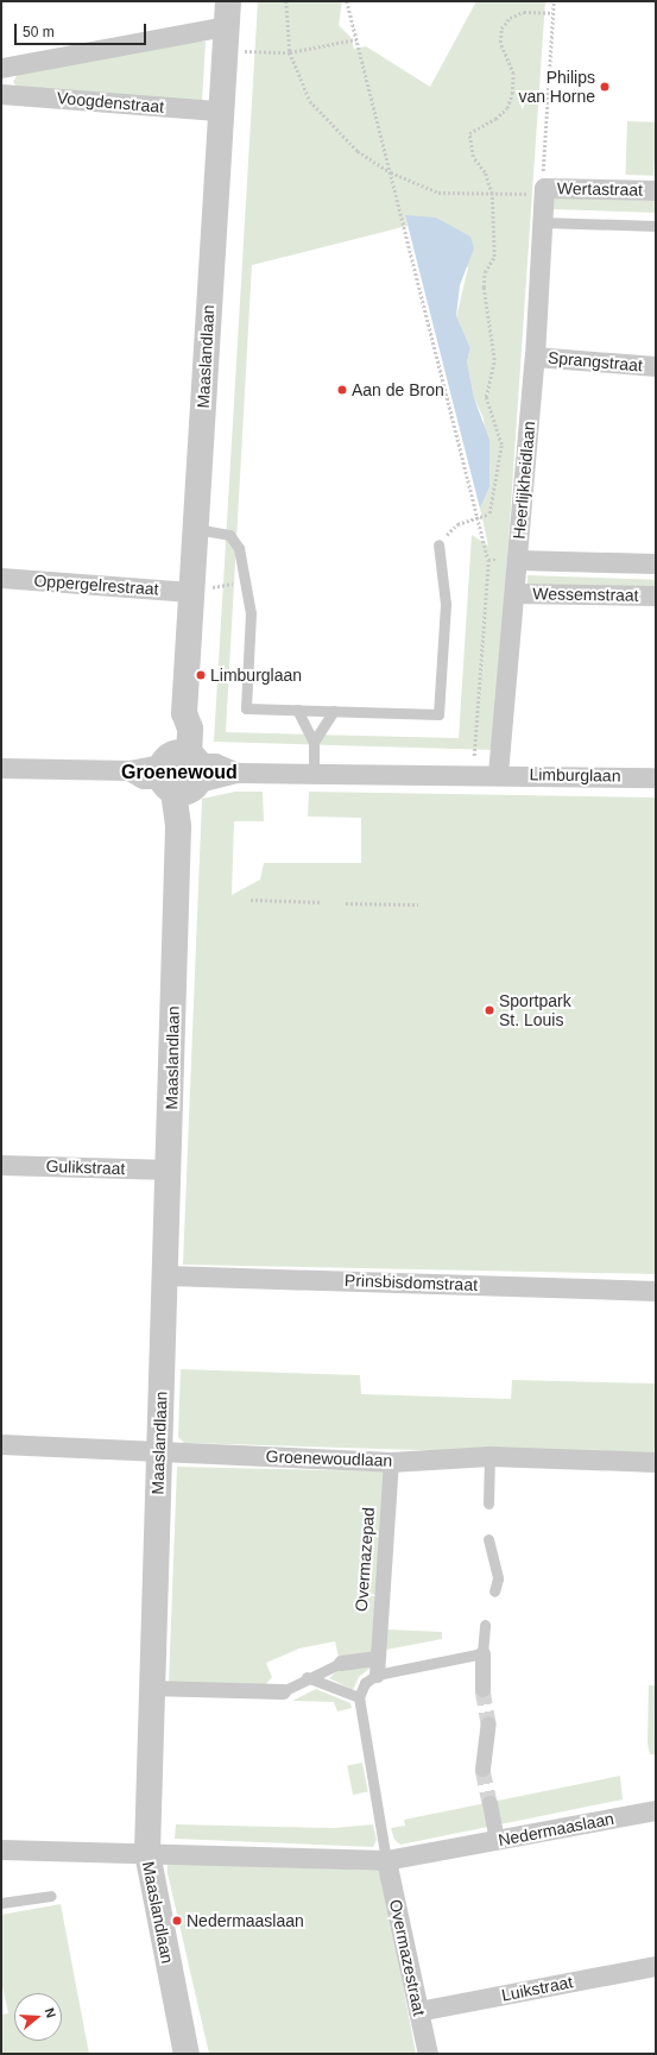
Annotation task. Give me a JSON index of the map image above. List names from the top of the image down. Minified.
{"streets":{"street":["Voogdenstraat","Wertastraat","Maaslandlaan","Sprangstraat","Heerlijkheidlaan","Oppergelrestraat","Wessemstraat","Limburglaan","Gulikstraat","Prinsbisdomstraat","Groenewoudlaan","Overmazepad","Nedermaaslaan","Overmazestraat","Luikstraat"]},"crossings":[["Voogdenstraat","Maaslandlaan"],["Wertastraat","Heerlijkheidlaan"],["Maaslandlaan","Oppergelrestraat"],["Maaslandlaan","Limburglaan"],["Maaslandlaan","Gulikstraat"],["Maaslandlaan","Prinsbisdomstraat"],["Maaslandlaan","Groenewoudlaan"],["Maaslandlaan","Nedermaaslaan"],["Sprangstraat","Heerlijkheidlaan"],["Heerlijkheidlaan","Wessemstraat"],["Heerlijkheidlaan","Limburglaan"],["Groenewoudlaan","Overmazepad"],["Nedermaaslaan","Overmazestraat"],["Overmazestraat","Luikstraat"]],"districts":["Groenewoud"],"places":["Philips van Horne","Aan de Bron","Limburglaan","Sportpark St. Louis","Nedermaaslaan"],"scale_bar":"50 m","north":"right"}
